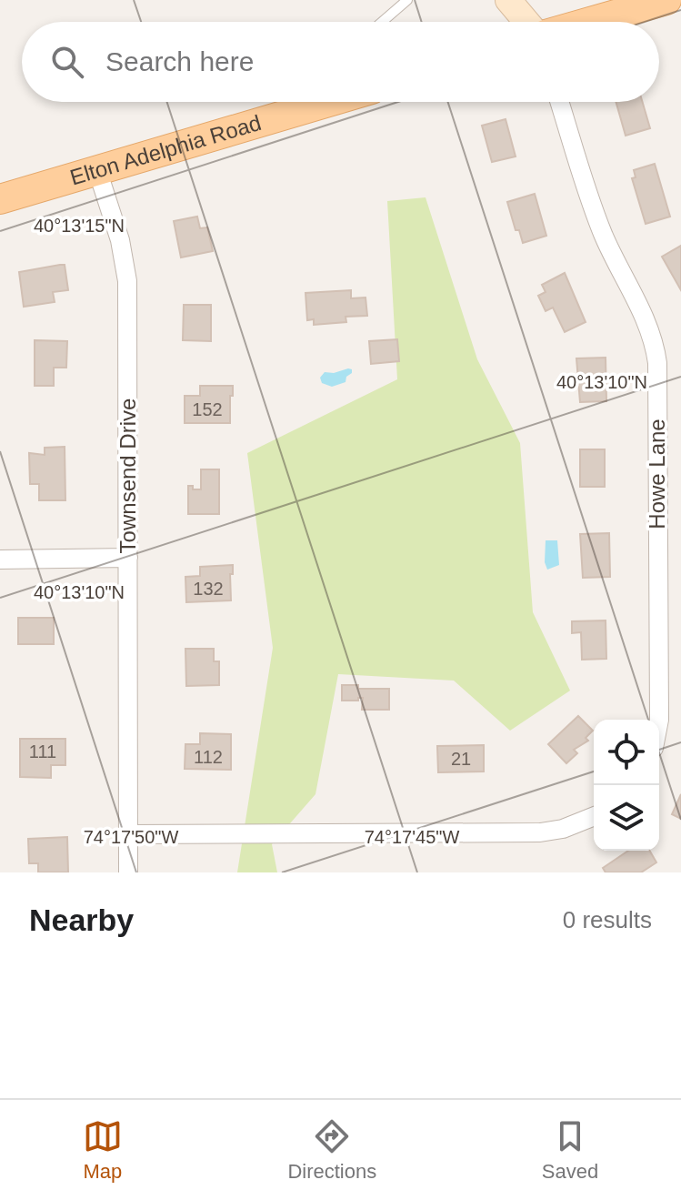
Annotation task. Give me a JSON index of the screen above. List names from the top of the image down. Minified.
{"streets":{"main road":["Elton Adelphia Road"],"street":["Howe Lane","Townsend Drive"]},"crossings":[["Elton Adelphia Road","Townsend Drive"]],"house_numbers":["152","132","111","112","21"],"page":{"search":"Search here","heading":["Nearby","0 results"],"nav":["Map","Directions","Saved"]},"coordinates":["40°13'15\"N","40°13'10\"N","74°17'50\"W","74°17'45\"W"]}
